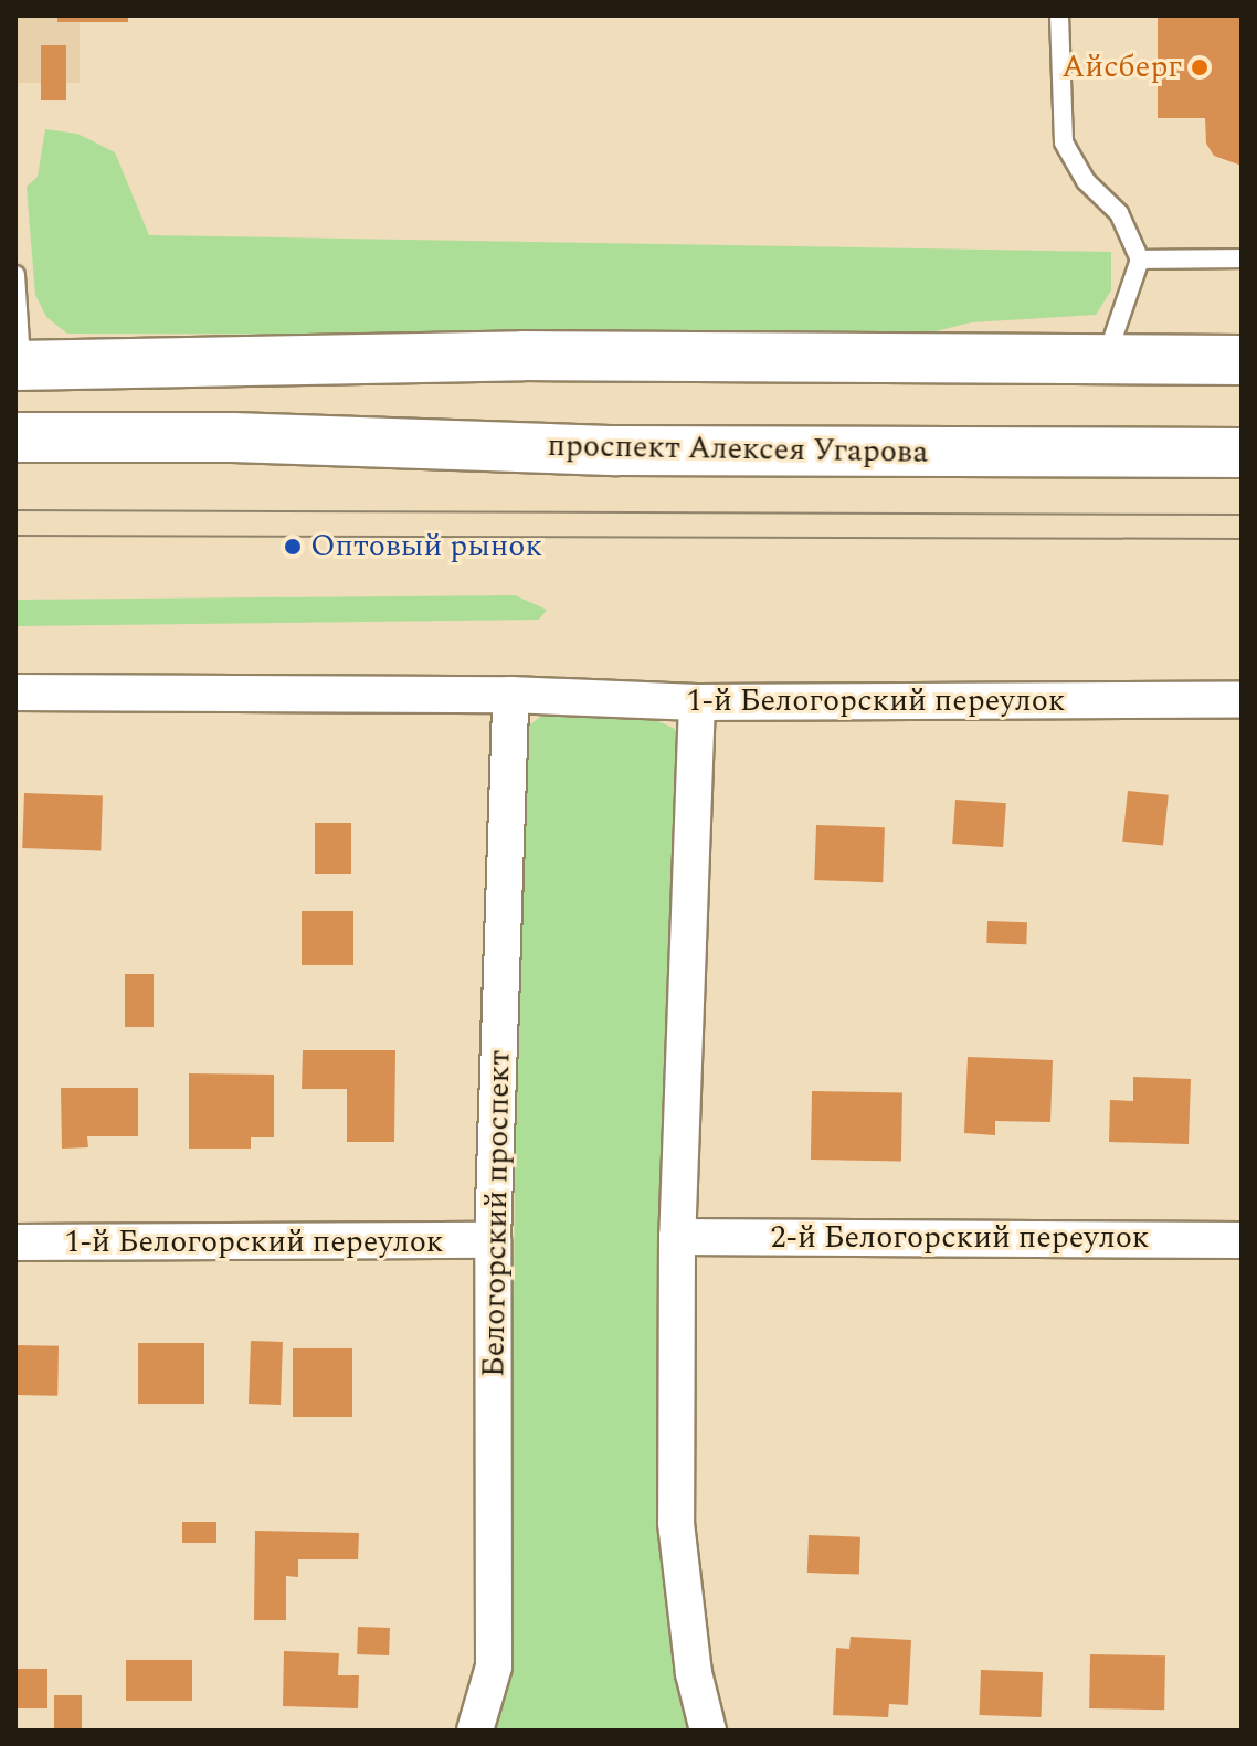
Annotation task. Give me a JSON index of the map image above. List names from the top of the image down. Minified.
{"streets":{"main road":["проспект Алексея Угарова"],"street":["1-й Белогорский переулок","Белогорский проспект","2-й Белогорский переулок"]},"crossings":[["1-й Белогорский переулок","Белогорский проспект"]],"places":["Айсберг","Оптовый рынок"]}
